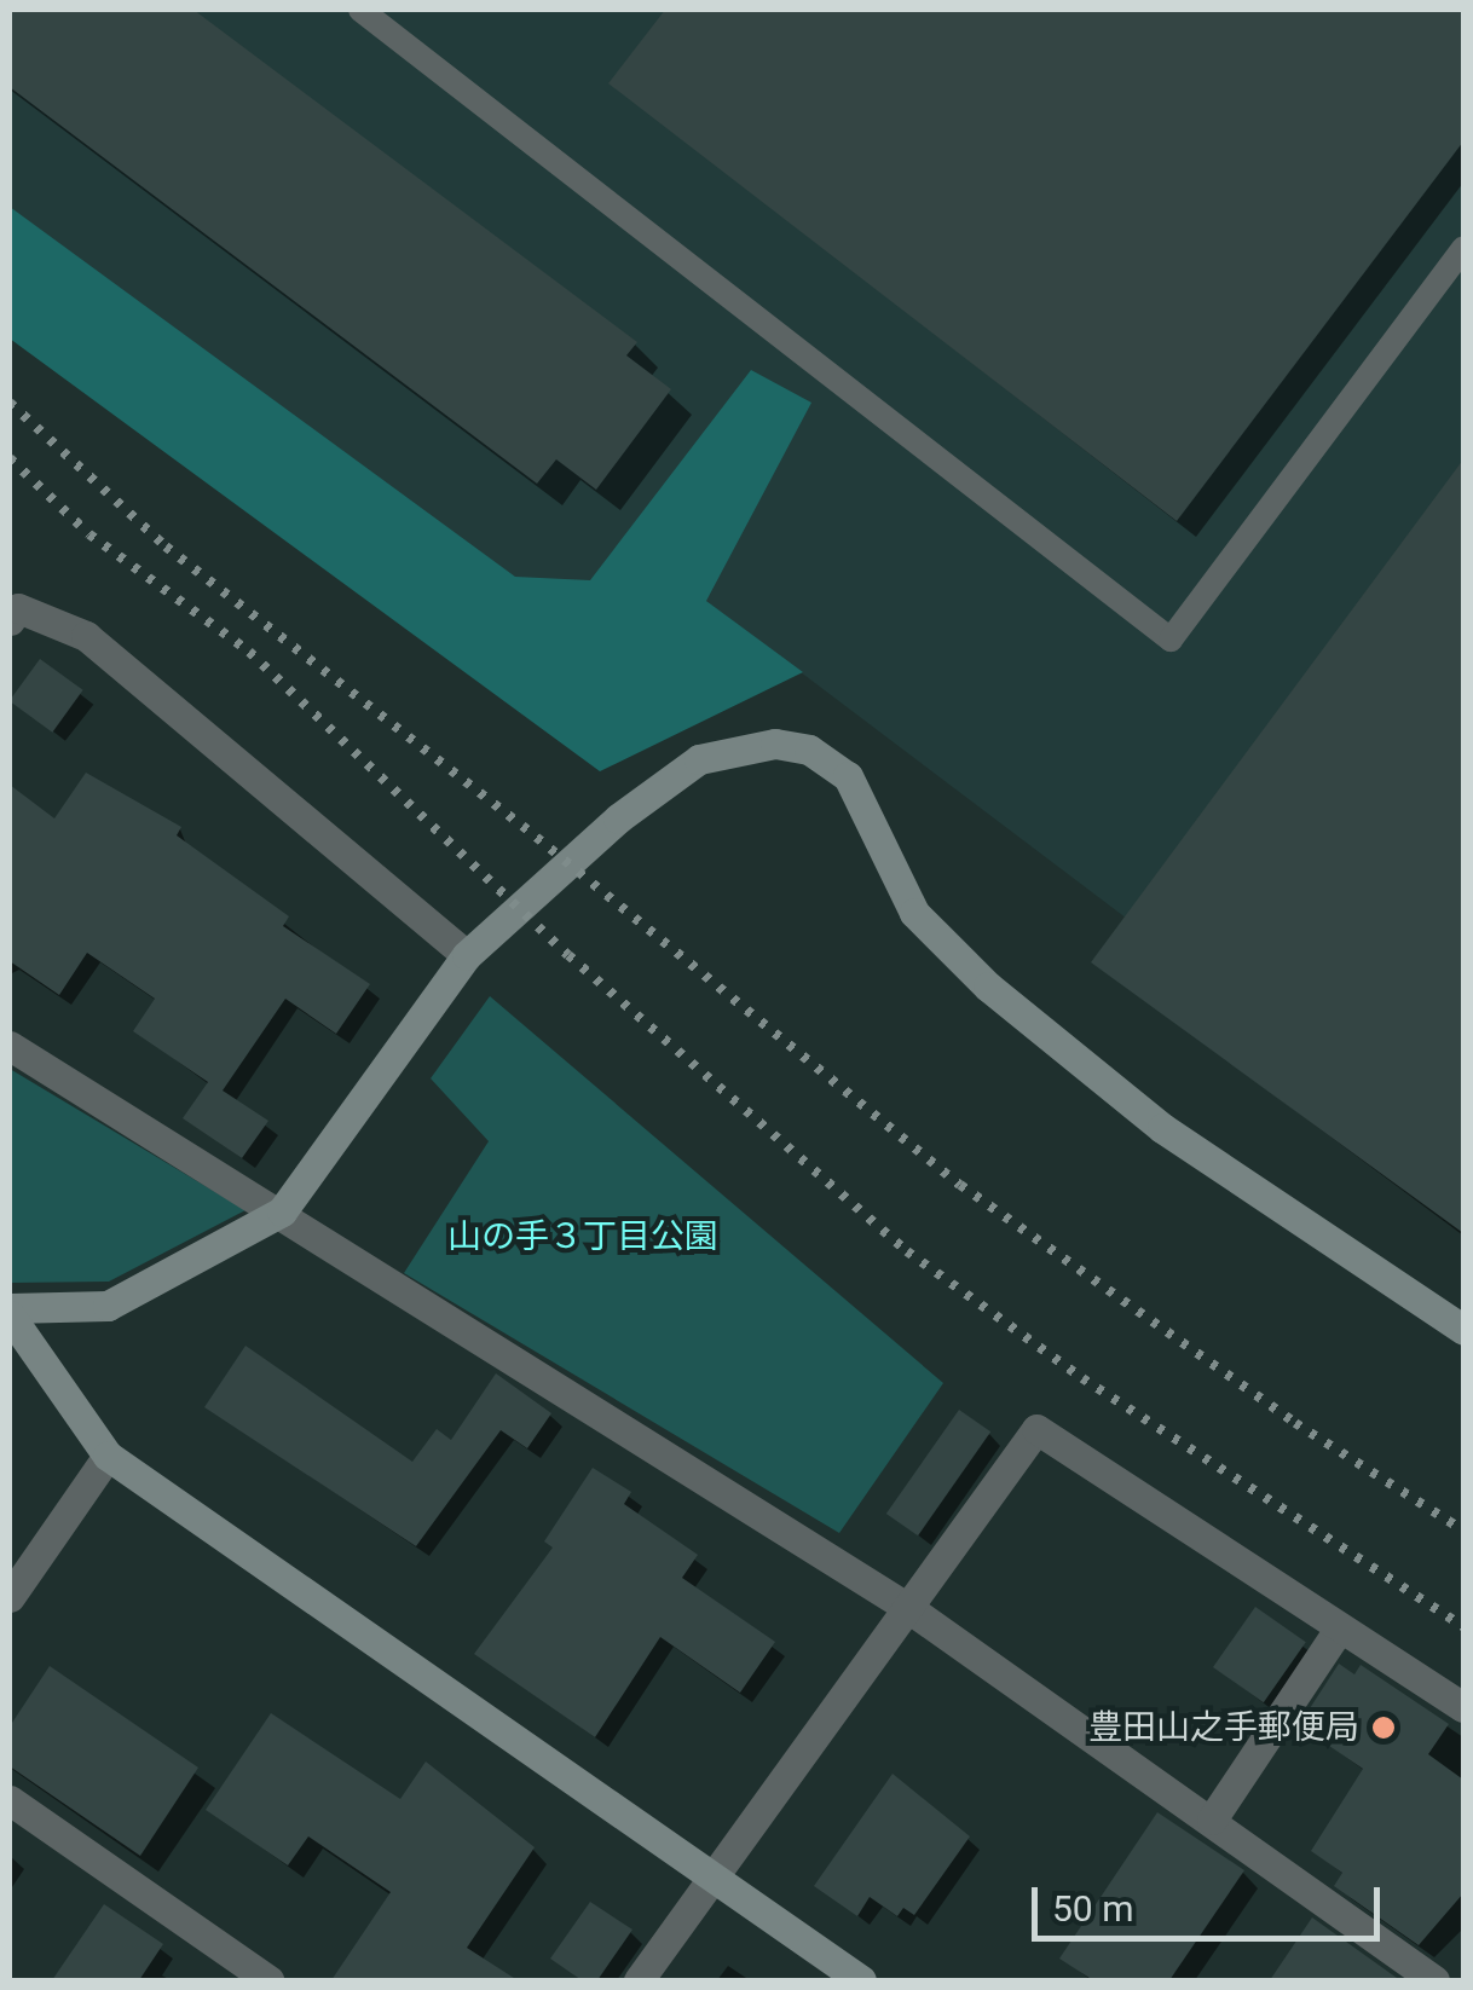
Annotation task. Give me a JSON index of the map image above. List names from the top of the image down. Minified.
{"parks":["山の手３丁目公園"],"places":["豊田山之手郵便局"],"scale_bar":"50 m"}
